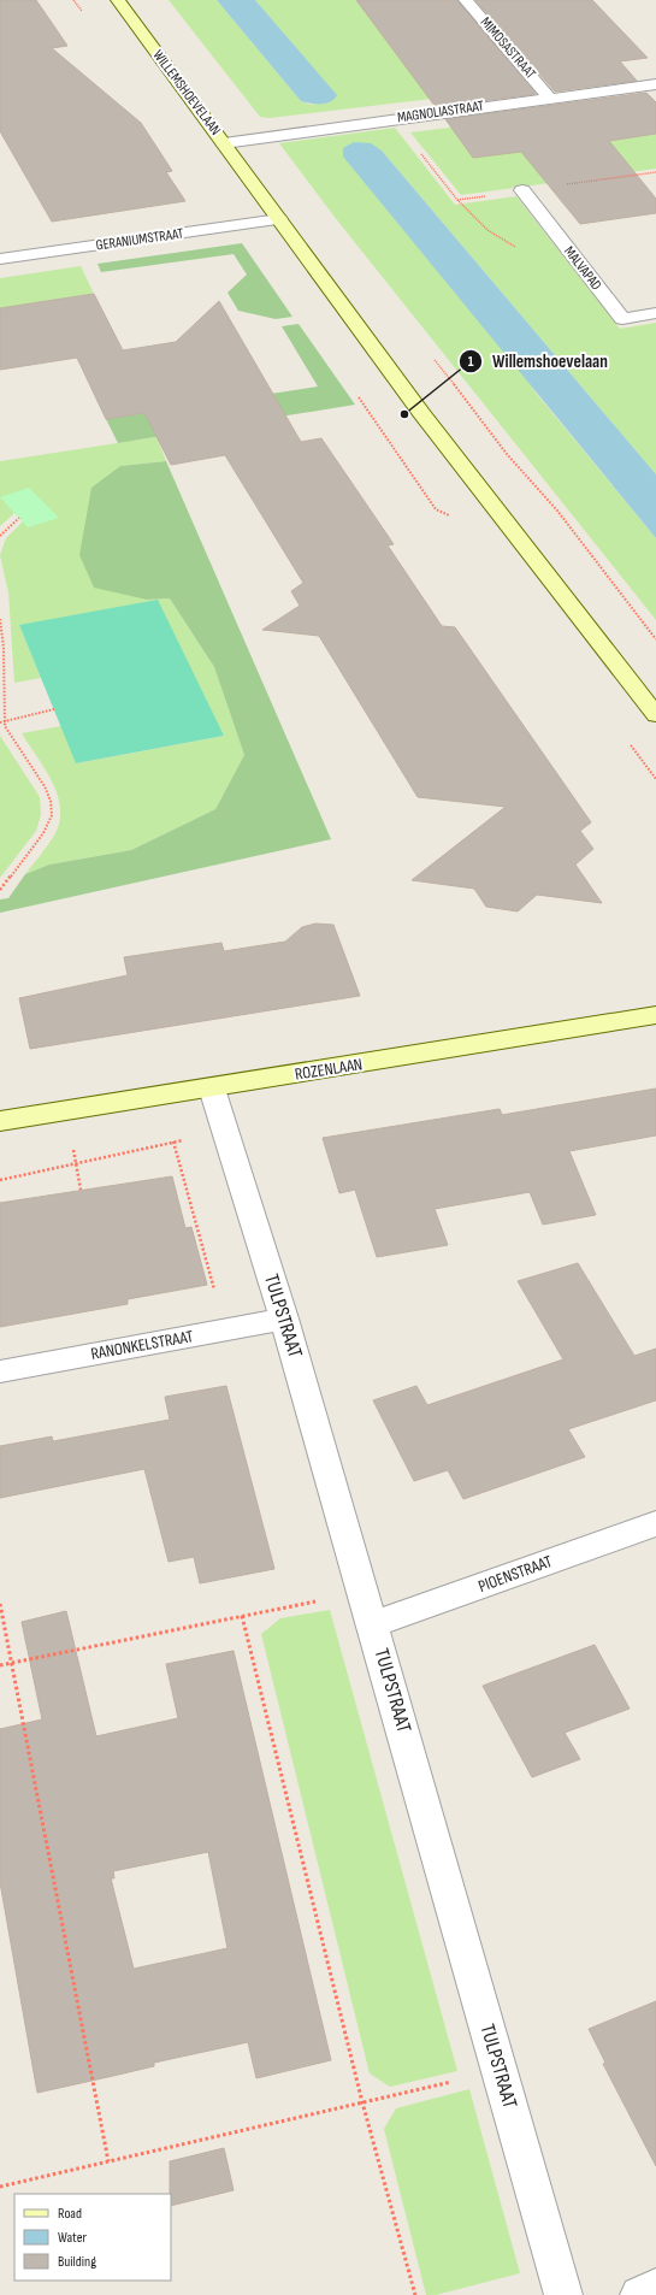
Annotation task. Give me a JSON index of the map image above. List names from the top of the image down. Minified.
{"streets":{"street":["MIMOSASTRAAT","WILLEMSHOEVELAAN","MAGNOLIASTRAAT","GERANIUMSTRAAT","MALVAPAD","ROZENLAAN","TULPSTRAAT","RANONKELSTRAAT","PIOENSTRAAT"]},"crossings":[["MIMOSASTRAAT","MAGNOLIASTRAAT"],["WILLEMSHOEVELAAN","MAGNOLIASTRAAT"],["WILLEMSHOEVELAAN","GERANIUMSTRAAT"],["ROZENLAAN","TULPSTRAAT"],["TULPSTRAAT","RANONKELSTRAAT"],["TULPSTRAAT","PIOENSTRAAT"]],"places":["Willemshoevelaan"],"legend":["Road","Water","Building"]}
